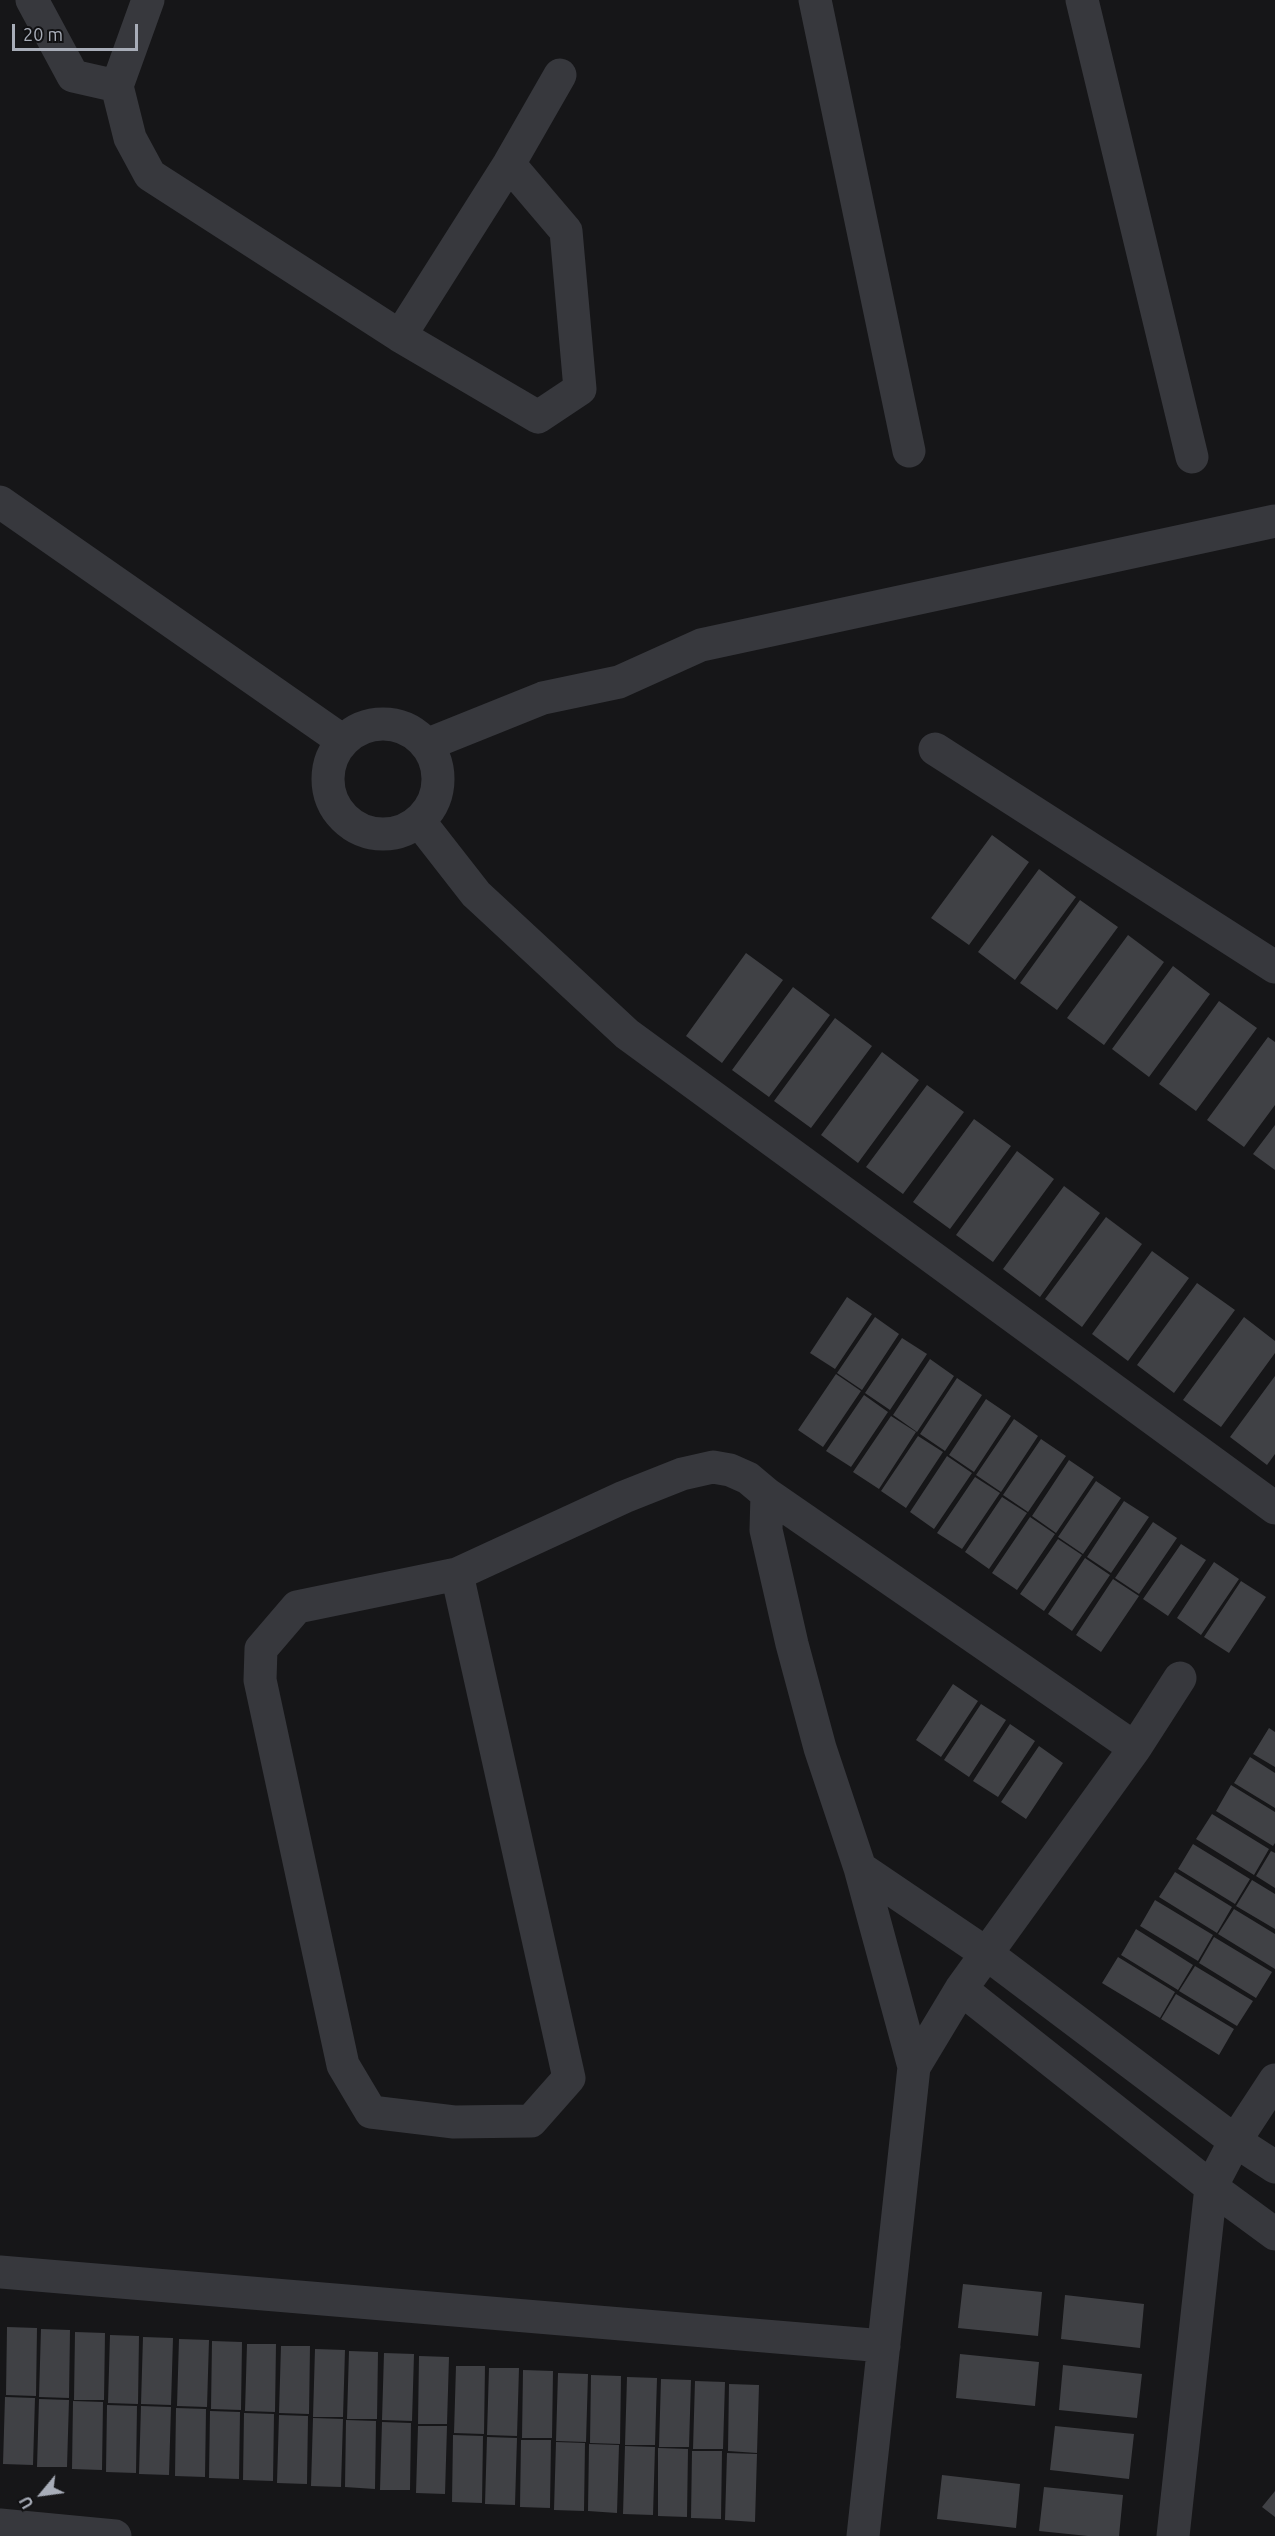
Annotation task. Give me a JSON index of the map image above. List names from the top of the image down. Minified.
{"scale_bar":"20 m","north":"bottom left"}
